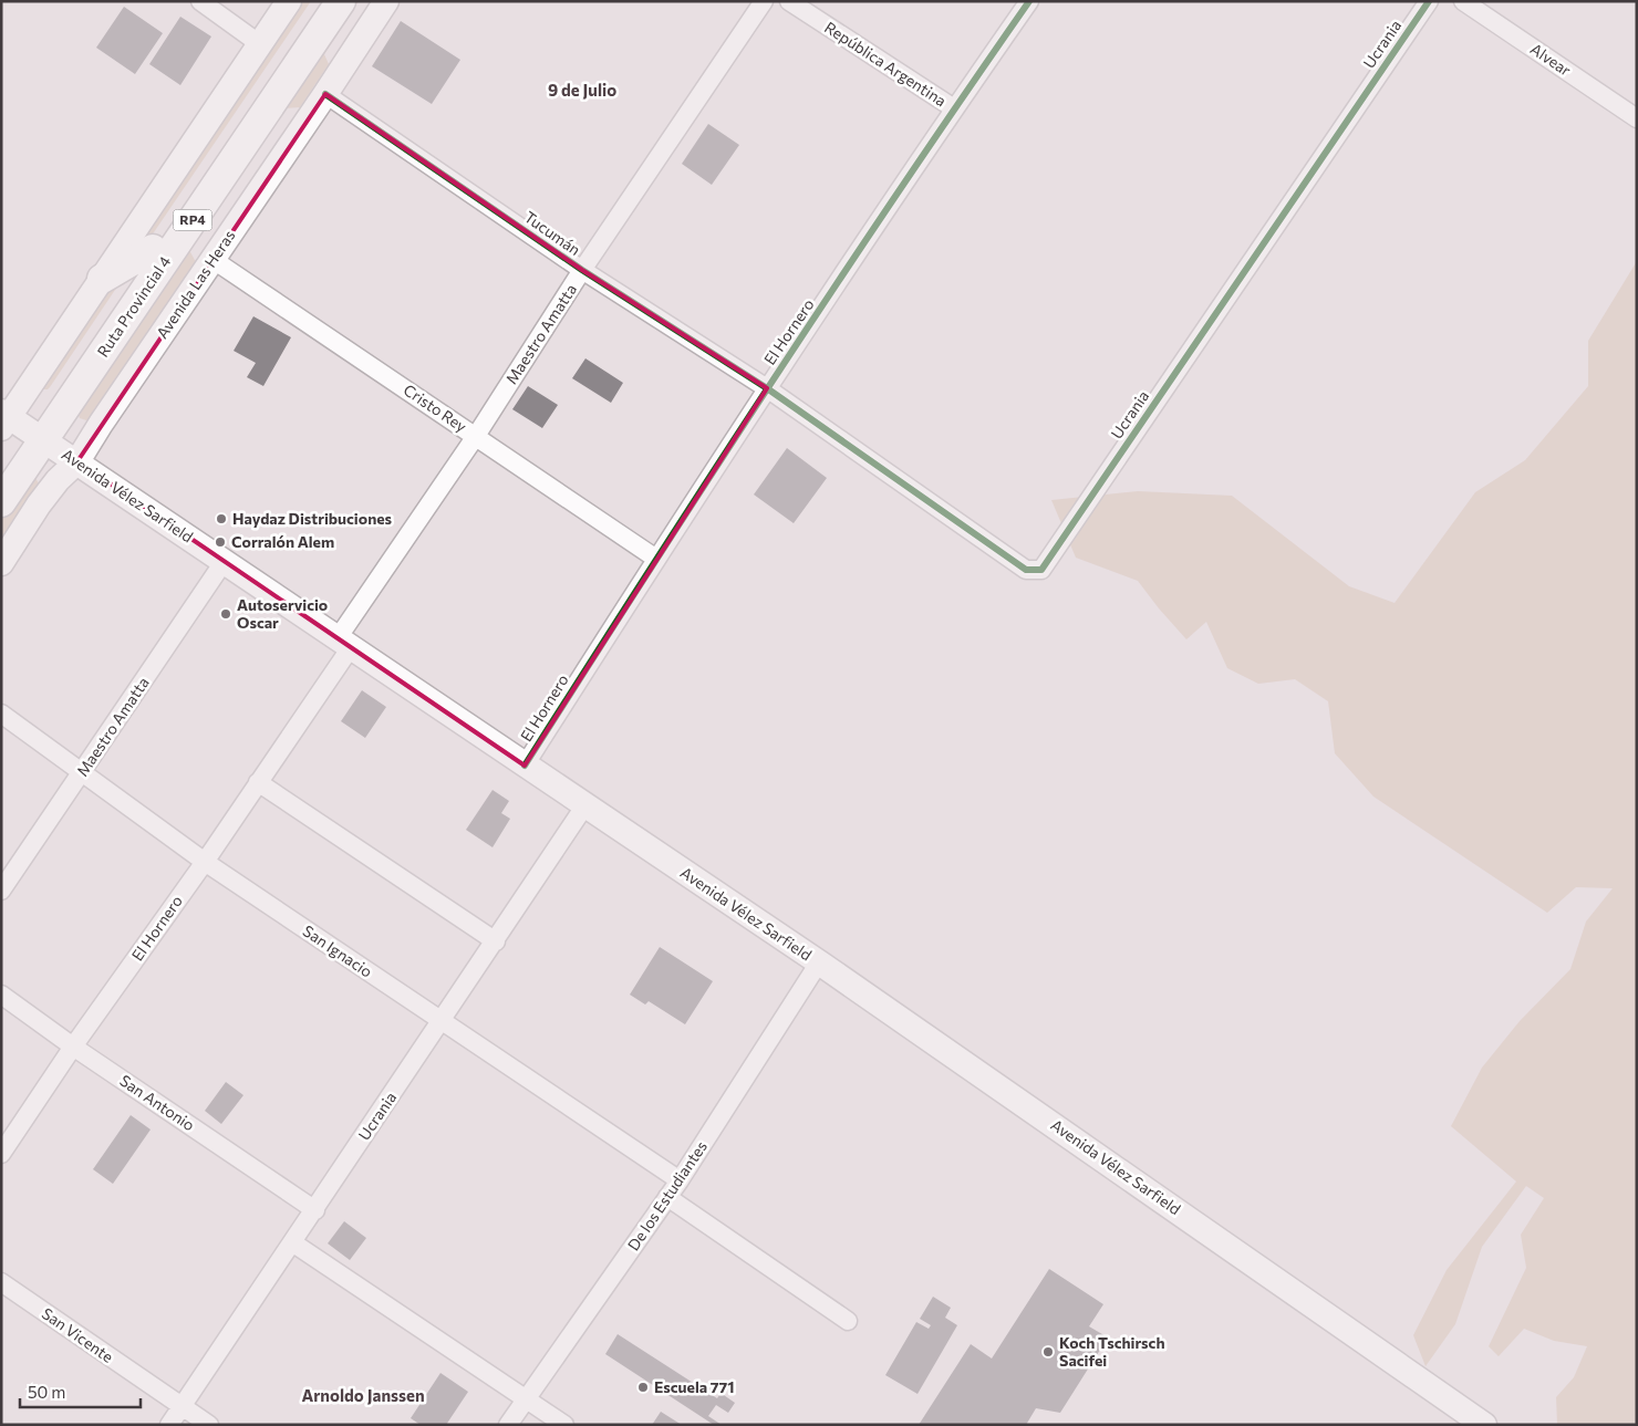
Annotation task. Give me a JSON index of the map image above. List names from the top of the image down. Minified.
{"streets":{"main road":["RP4","Avenida Las Heras","Ruta Provincial 4","Avenida Vélez Sarfield"],"street":["Ucrania","Alvear","República Argentina","Tucumán","El Hornero","Maestro Amatta","Cristo Rey","San Ignacio","San Antonio","De los Estudiantes","San Vicente"]},"crossings":[["Ucrania","Tucumán"],["Ucrania","El Hornero"],["Ucrania","Avenida Vélez Sarfield"],["Ucrania","San Ignacio"],["Ucrania","San Antonio"],["Ucrania","San Vicente"],["República Argentina","El Hornero"],["Tucumán","Avenida Las Heras"],["Tucumán","El Hornero"],["Tucumán","Maestro Amatta"],["Avenida Las Heras","Cristo Rey"],["Avenida Las Heras","Avenida Vélez Sarfield"],["Ruta Provincial 4","Avenida Vélez Sarfield"],["El Hornero","Maestro Amatta"],["El Hornero","Cristo Rey"],["El Hornero","Avenida Vélez Sarfield"],["El Hornero","San Ignacio"],["El Hornero","San Antonio"],["Maestro Amatta","Cristo Rey"],["Maestro Amatta","Avenida Vélez Sarfield"],["Maestro Amatta","San Ignacio"],["Avenida Vélez Sarfield","De los Estudiantes"],["San Ignacio","De los Estudiantes"]],"districts":["9 de Julio","Arnoldo Janssen"],"places":["Haydaz Distribuciones","Corralón Alem","Autoservicio Oscar","Koch Tschirsch Sacifei","Escuela 771"],"scale_bar":"50 m"}
